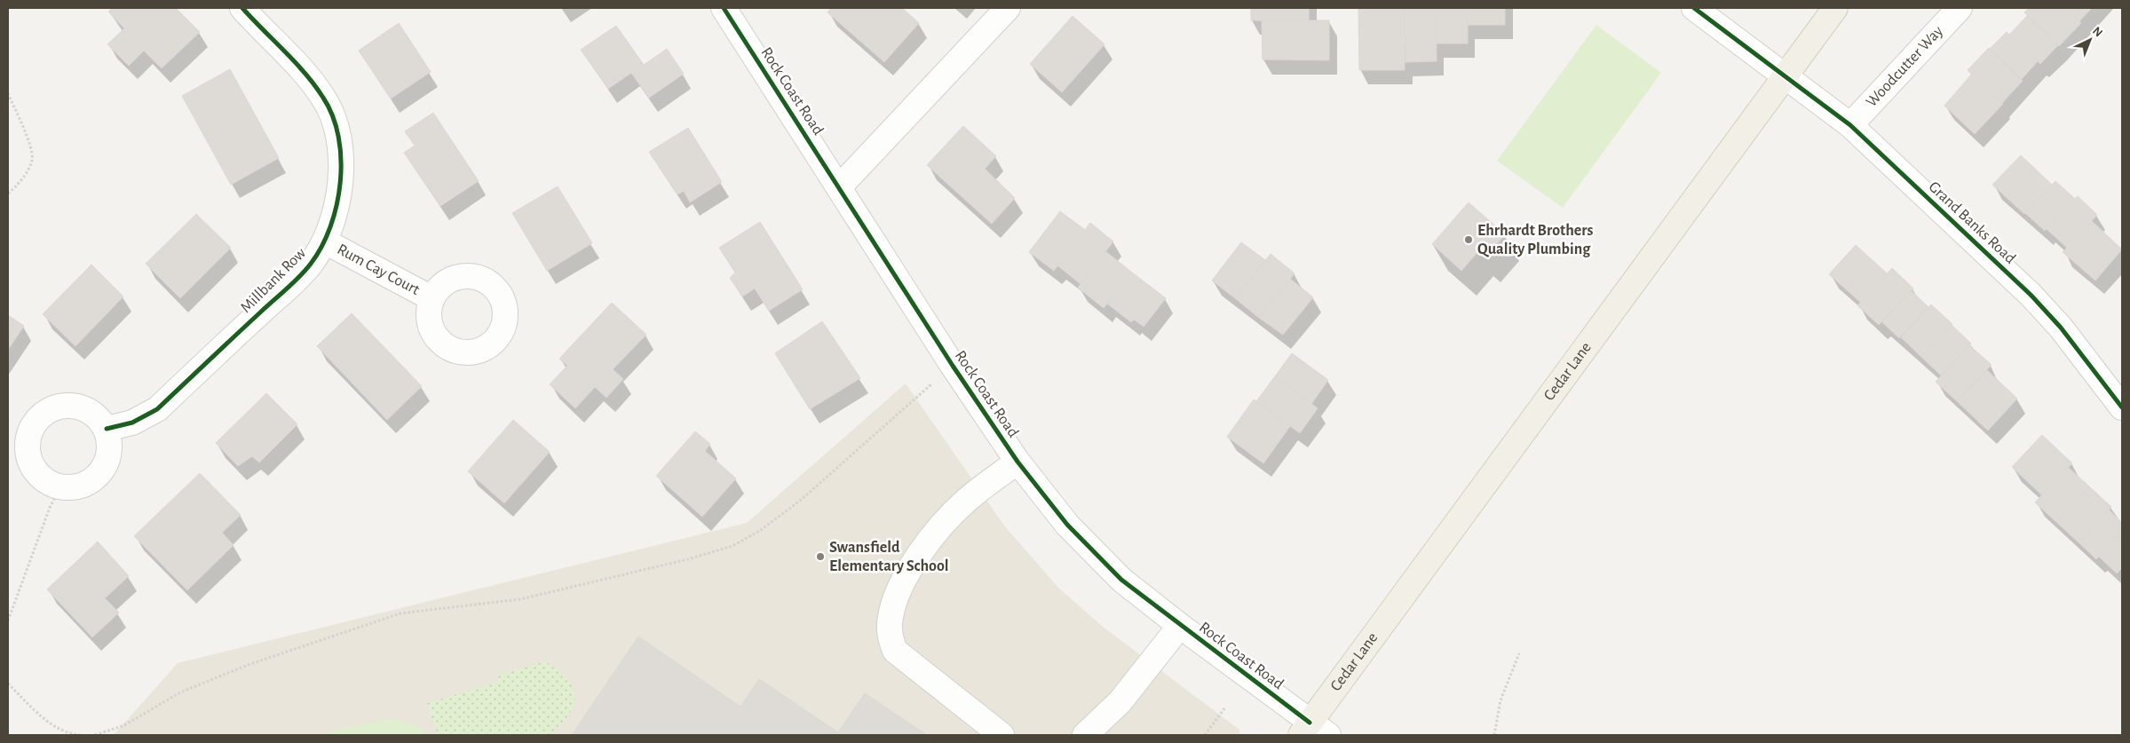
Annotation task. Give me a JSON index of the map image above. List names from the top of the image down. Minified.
{"streets":{"main road":["Cedar Lane"],"street":["Woodcutter Way","Rock Coast Road","Grand Banks Road","Rum Cay Court","Millbank Row"]},"crossings":[["Woodcutter Way","Grand Banks Road"],["Rock Coast Road","Cedar Lane"],["Grand Banks Road","Cedar Lane"],["Rum Cay Court","Millbank Row"]],"places":["Ehrhardt Brothers Quality Plumbing","Swansfield Elementary School"],"north":"top right"}
